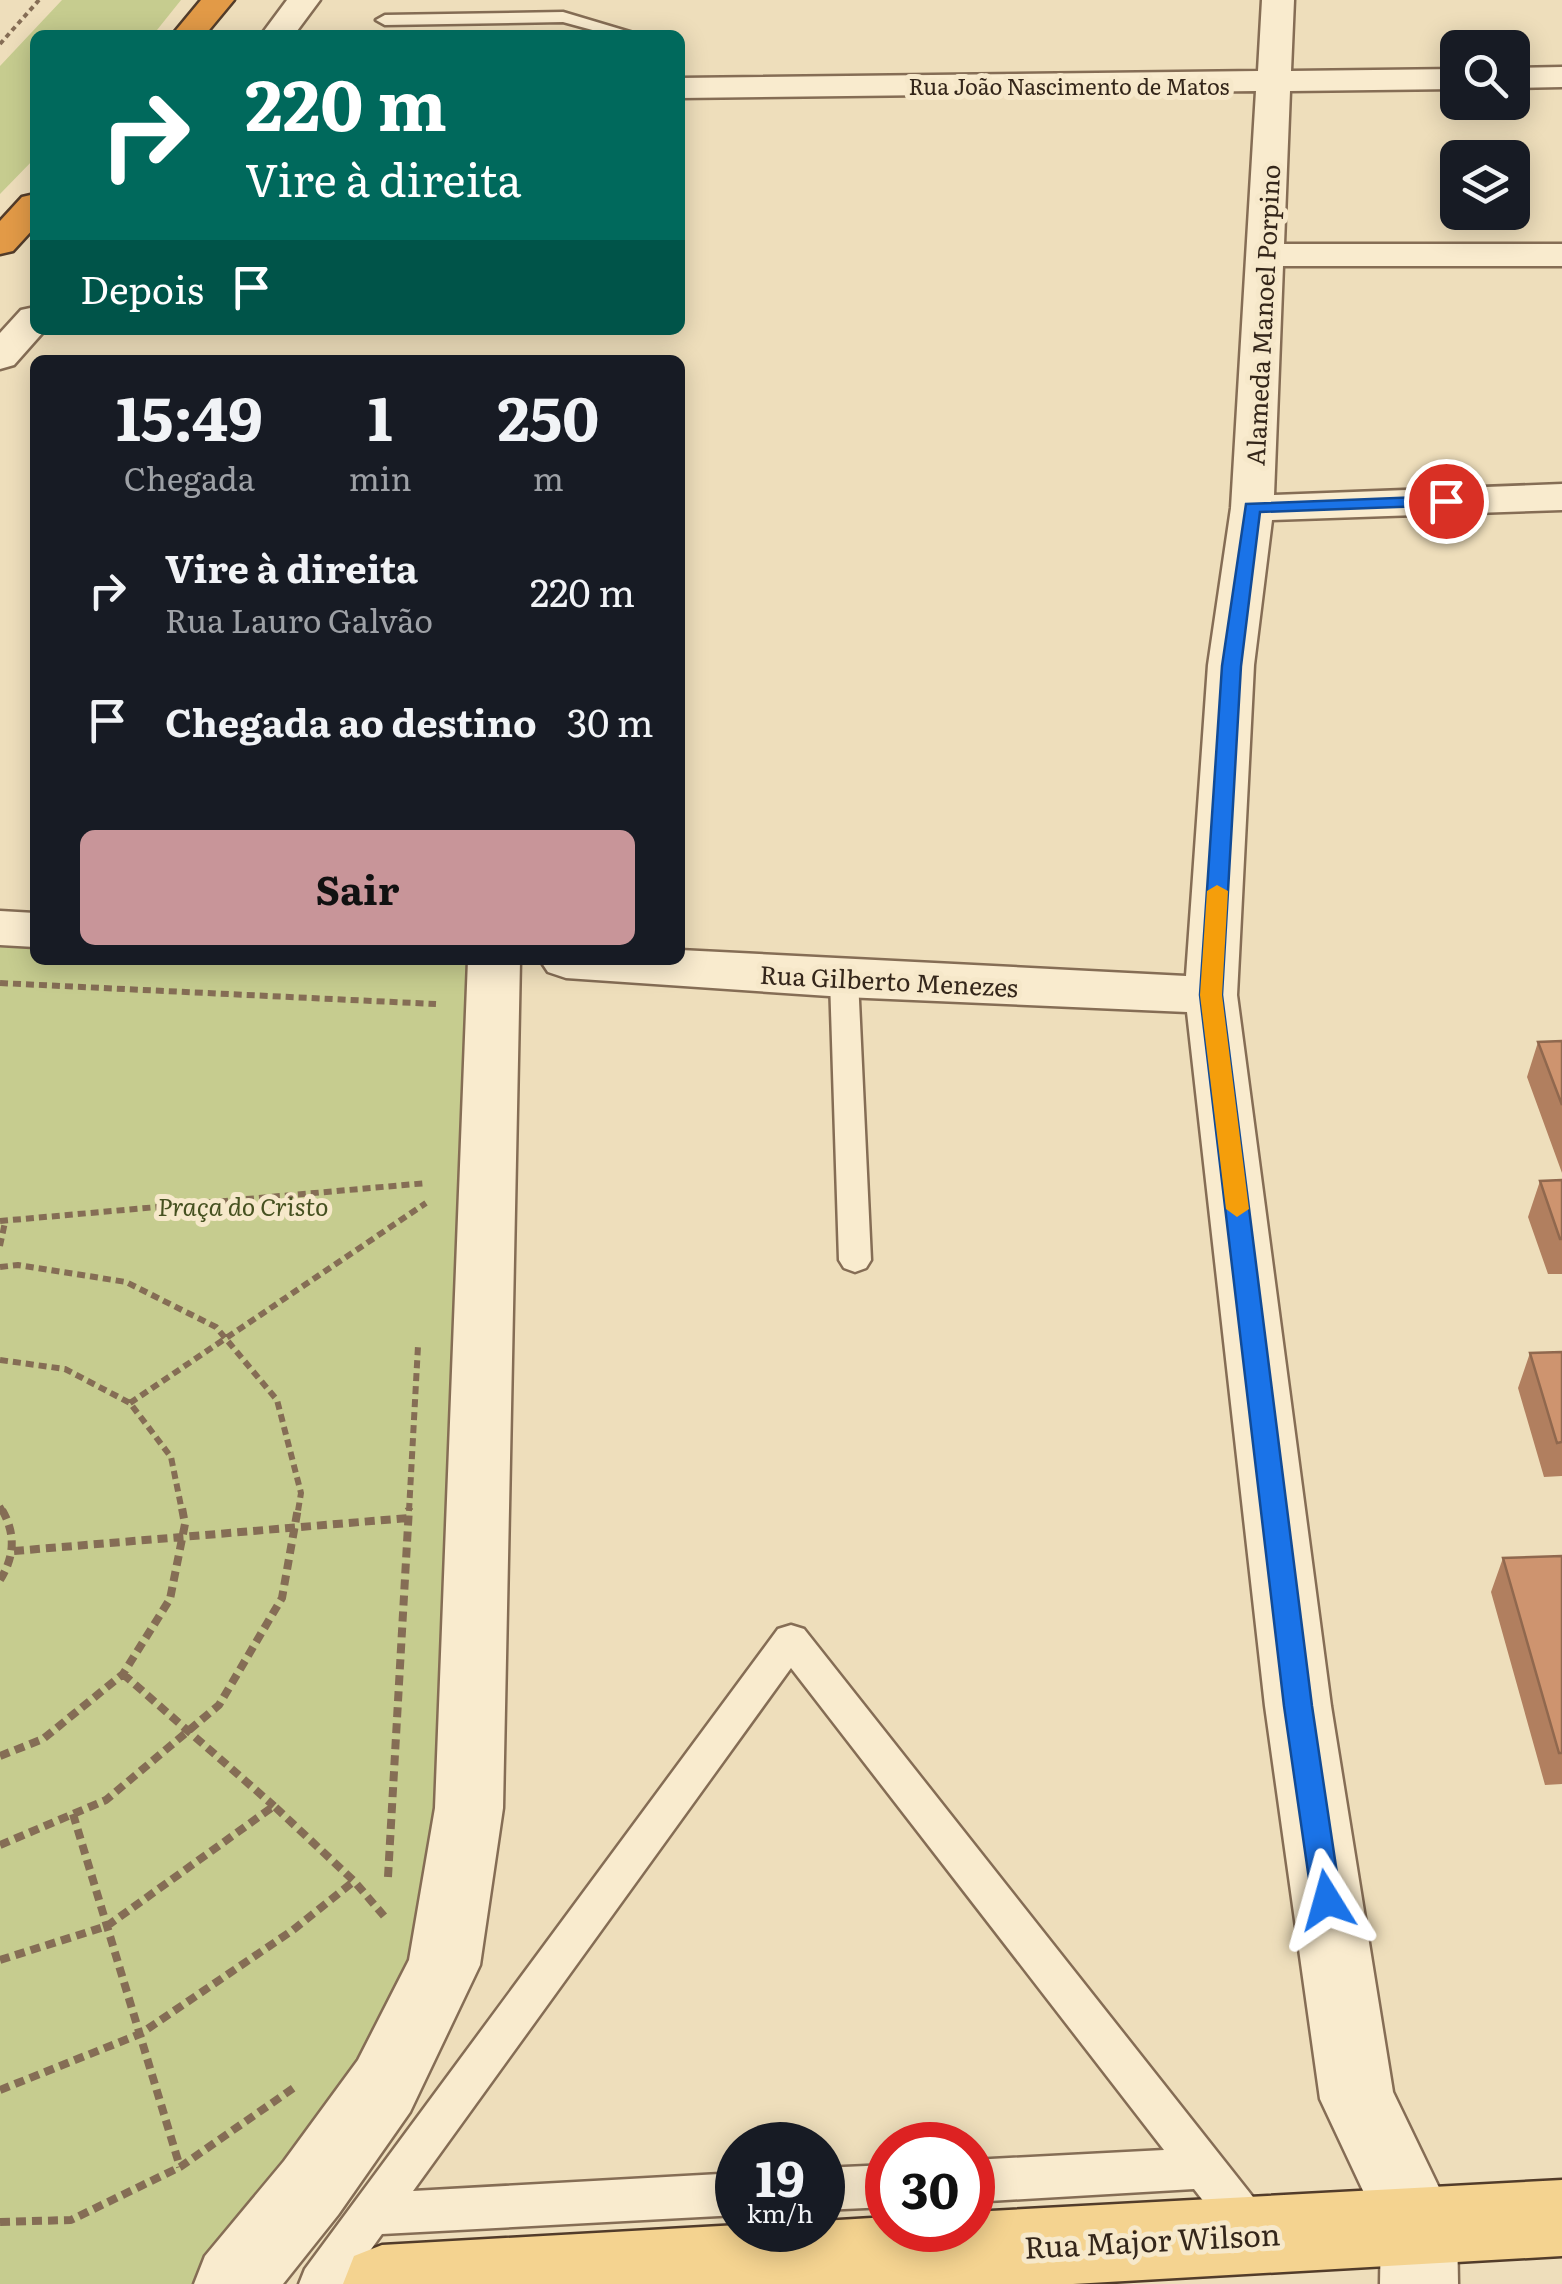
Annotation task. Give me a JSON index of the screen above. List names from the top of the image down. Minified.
{"streets":{"main road":["Rua Major Wilson"],"street":["Rua João Nascimento de Matos","Alameda Manoel Porpino","Rua Gilberto Menezes"]},"crossings":[["Rua João Nascimento de Matos","Alameda Manoel Porpino"],["Alameda Manoel Porpino","Rua Gilberto Menezes"],["Alameda Manoel Porpino","Rua Major Wilson"]],"parks":["Praça do Cristo"],"page":{"turn":["220 m","Vire à direita"],"then":"Depois","eta":["15:49","Chegada","1","min","250","m"],"list":[{"name":"Vire à direita","note":"Rua Lauro Galvão","value":"220 m"},{"name":"Chegada ao destino","value":"30 m"}],"buttons":"Sair","speed":"19 km/h","limit":"30"}}
